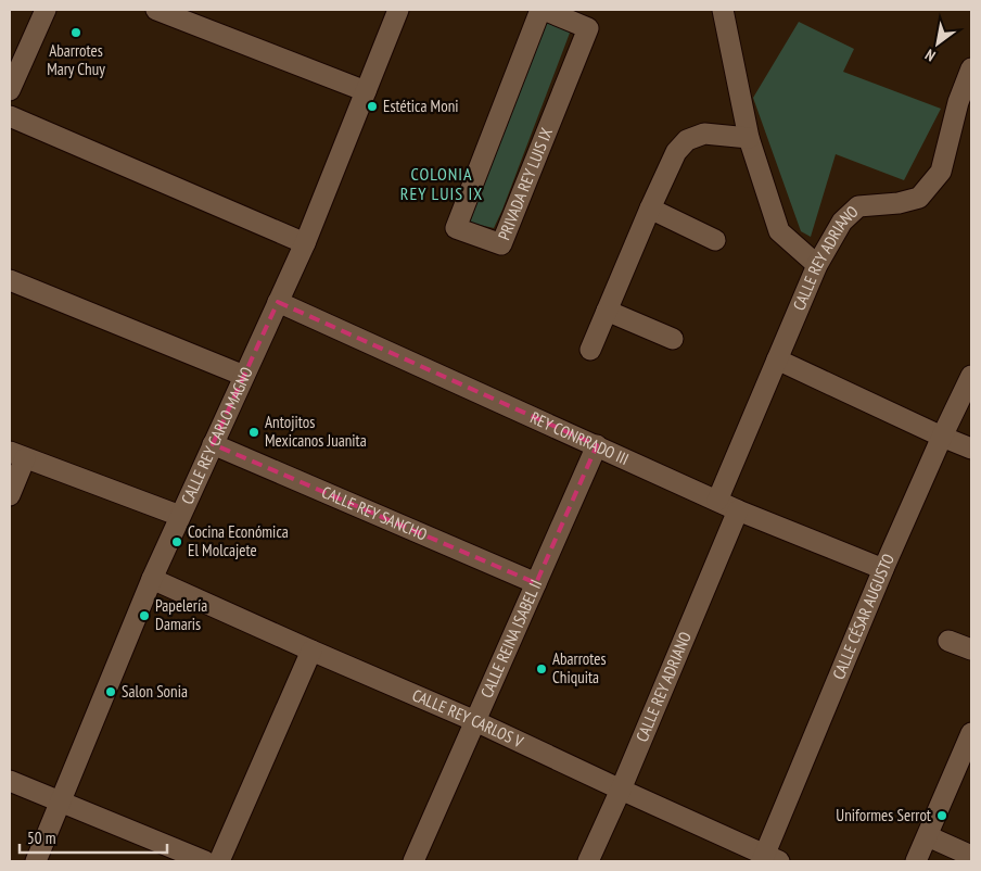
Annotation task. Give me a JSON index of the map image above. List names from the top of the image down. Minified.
{"streets":{"street":["PRIVADA REY LUIS IX","CALLE REY ADRIANO","CALLE REY CARLO MAGNO","REY CONRRADO III","CALLE REY SANCHO","CALLE CÉSAR AUGUSTO","CALLE REINA ISABEL II","CALLE REY CARLOS V"]},"crossings":[["CALLE REY ADRIANO","REY CONRRADO III"],["CALLE REY ADRIANO","CALLE REY CARLOS V"],["CALLE REY CARLO MAGNO","REY CONRRADO III"],["CALLE REY CARLO MAGNO","CALLE REY SANCHO"],["CALLE REY CARLO MAGNO","CALLE REY CARLOS V"],["REY CONRRADO III","CALLE CÉSAR AUGUSTO"],["REY CONRRADO III","CALLE REINA ISABEL II"],["CALLE REY SANCHO","CALLE REINA ISABEL II"],["CALLE CÉSAR AUGUSTO","CALLE REY CARLOS V"],["CALLE REINA ISABEL II","CALLE REY CARLOS V"]],"districts":["COLONIA REY LUIS IX"],"places":["Abarrotes Mary Chuy","Estética Moni","Antojitos Mexicanos Juanita","Cocina Económica El Molcajete","Papelería Damaris","Abarrotes Chiquita","Salon Sonia","Uniformes Serrot"],"scale_bar":"50 m","north":"bottom left"}
